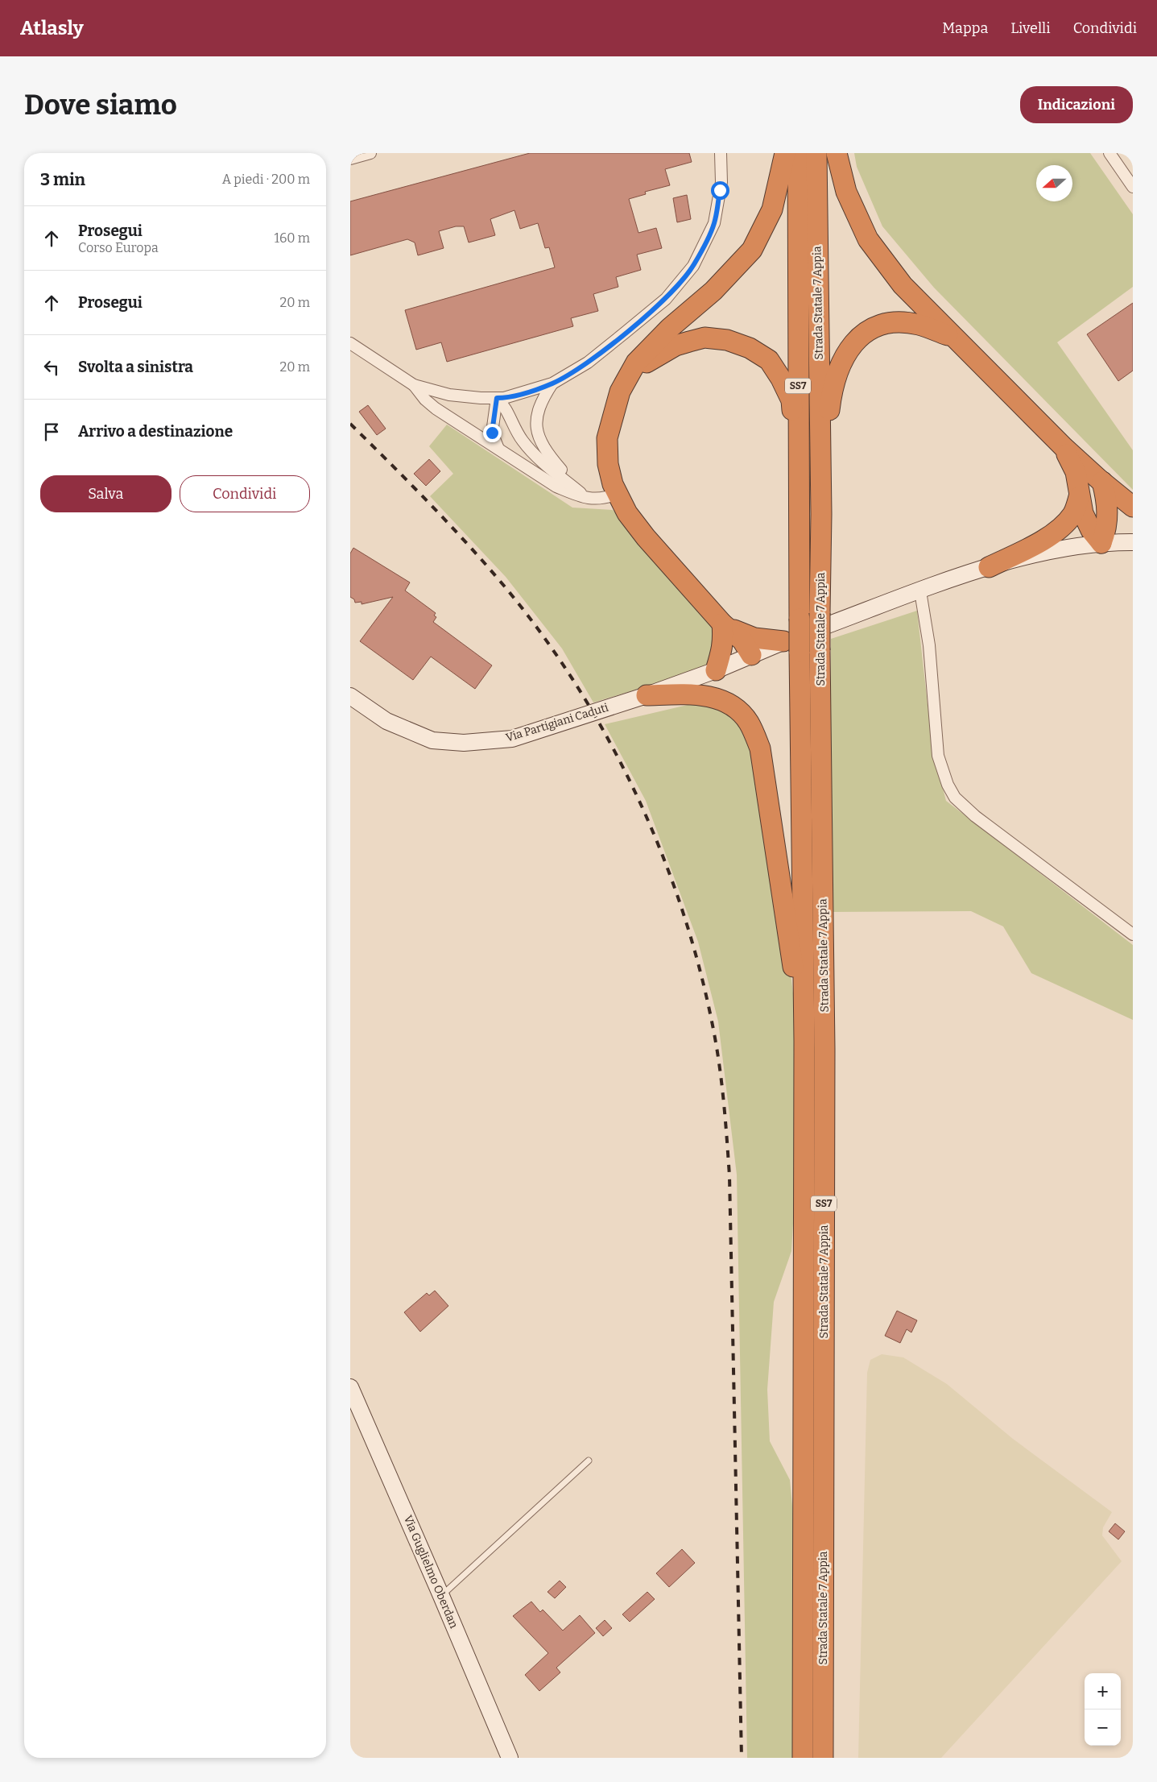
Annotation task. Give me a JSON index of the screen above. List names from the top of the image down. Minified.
{"streets":{"highway":["Strada Statale 7 Appia","SS7"],"main road":["Via Partigiani Caduti","Via Guglielmo Oberdan"]},"crossings":[["Strada Statale 7 Appia","Via Partigiani Caduti"]],"north":"left","page":{"header":"Atlasly","nav":["Mappa","Livelli","Condividi"],"buttons":["Indicazioni",["Salva","Condividi"]],"title":"Dove siamo","heading":["3 min","A piedi · 200 m"],"list":[["Prosegui","Corso Europa","160 m"],["Prosegui","20 m"],["Svolta a sinistra","20 m"],"Arrivo a destinazione"],"map_buttons":["+","−"]}}
